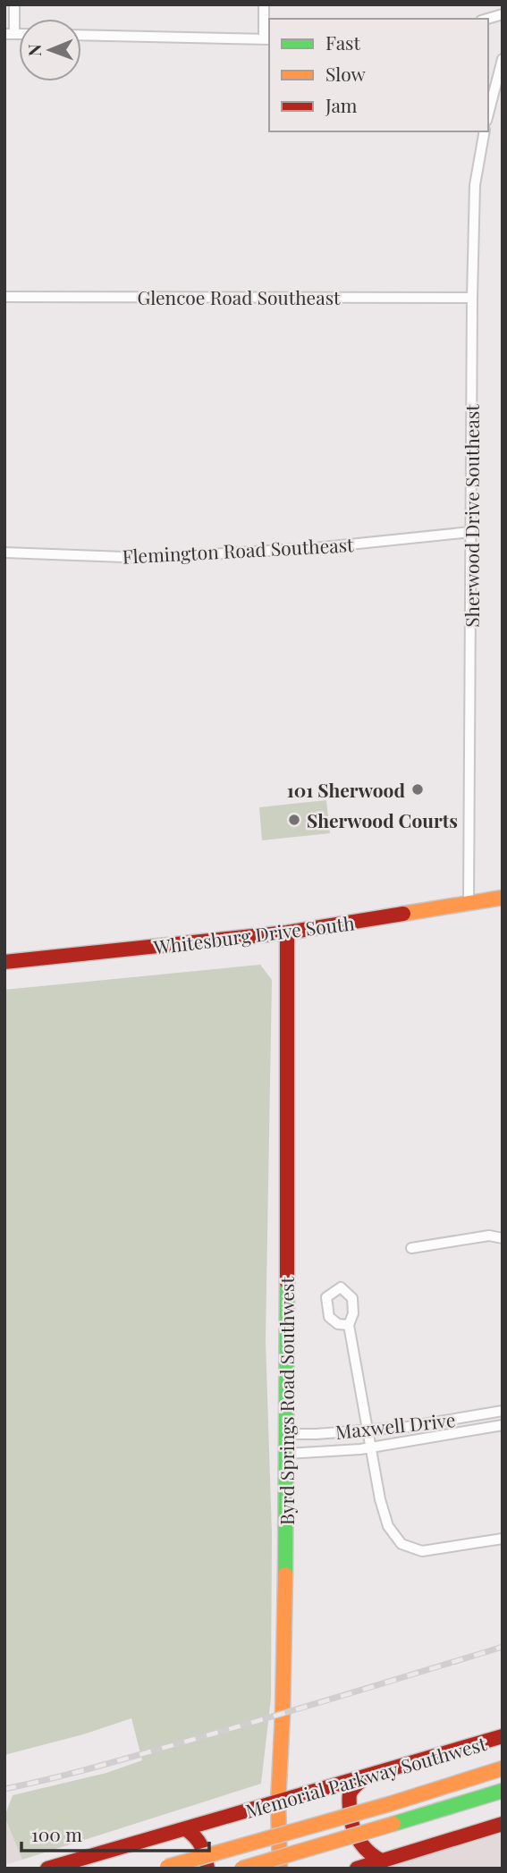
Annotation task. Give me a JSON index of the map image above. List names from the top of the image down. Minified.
{"streets":{"main road":["Whitesburg Drive South","Byrd Springs Road Southwest","Memorial Parkway Southwest"],"street":["Glencoe Road Southeast","Sherwood Drive Southeast","Flemington Road Southeast","Maxwell Drive"]},"crossings":[["Glencoe Road Southeast","Sherwood Drive Southeast"],["Sherwood Drive Southeast","Flemington Road Southeast"],["Sherwood Drive Southeast","Whitesburg Drive South"],["Whitesburg Drive South","Byrd Springs Road Southwest"],["Byrd Springs Road Southwest","Maxwell Drive"],["Byrd Springs Road Southwest","Memorial Parkway Southwest"]],"places":["101 Sherwood","Sherwood Courts"],"legend":["Fast","Slow","Jam"],"scale_bar":"100 m","north":"left"}
